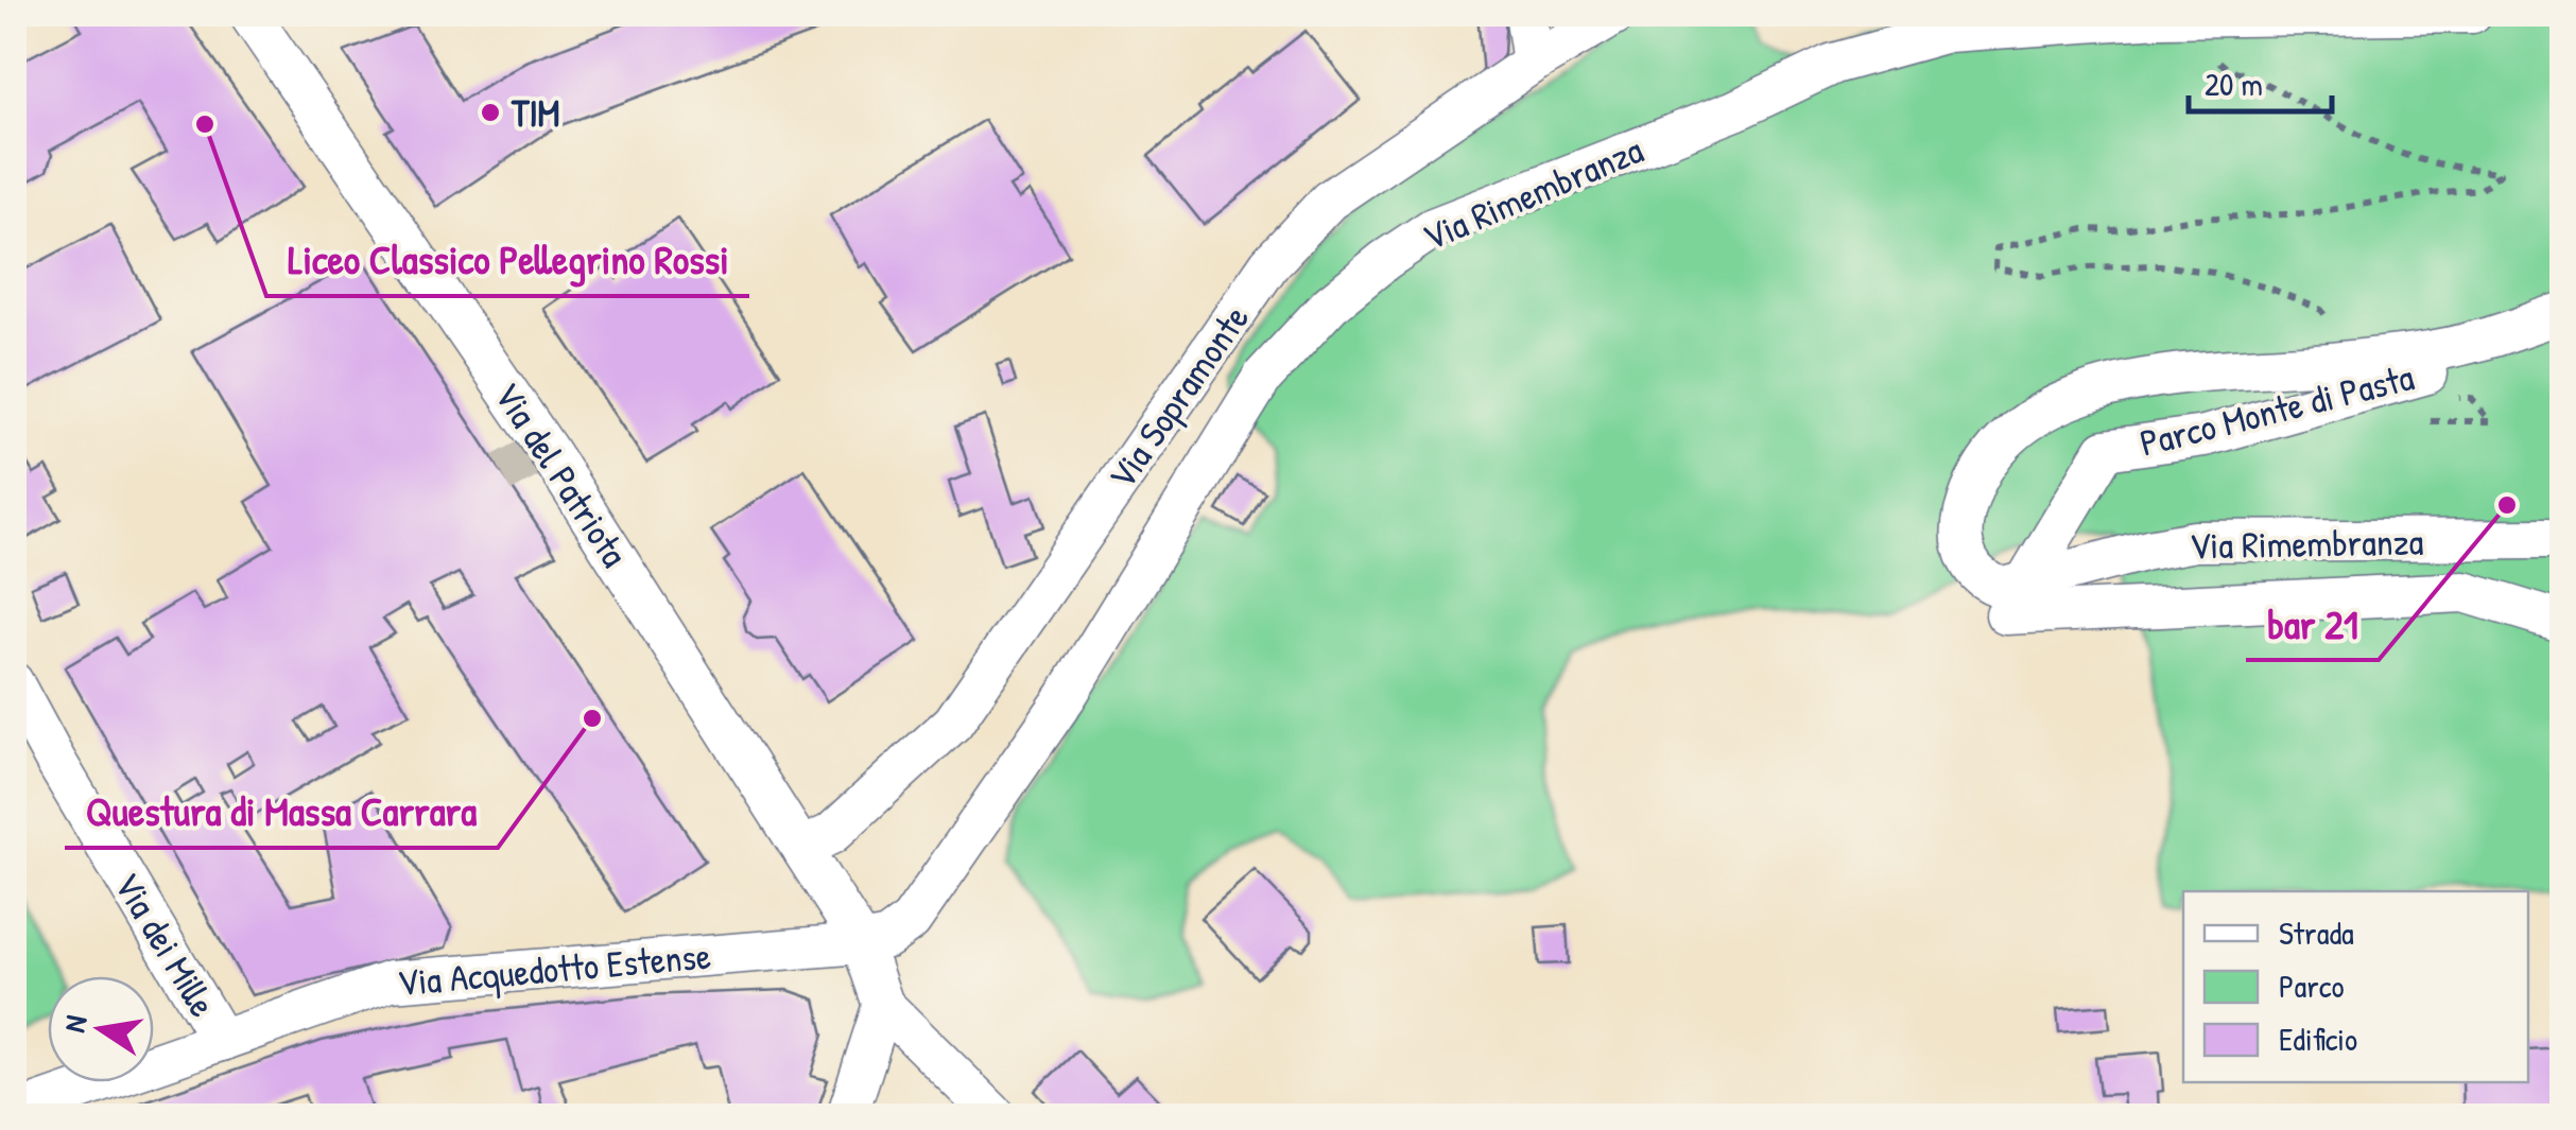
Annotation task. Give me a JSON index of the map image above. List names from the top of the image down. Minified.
{"streets":{"street":["Via Rimembranza","Via Sopramonte","Parco Monte di Pasta","Via del Patriota","Via dei Mille","Via Acquedotto Estense"]},"crossings":[["Via Rimembranza","Parco Monte di Pasta"],["Via Rimembranza","Via del Patriota"],["Via Rimembranza","Via Acquedotto Estense"],["Via Sopramonte","Via del Patriota"],["Via del Patriota","Via Acquedotto Estense"],["Via dei Mille","Via Acquedotto Estense"]],"places":["TIM","Liceo Classico Pellegrino Rossi","bar 21","Questura di Massa Carrara"],"legend":["Strada","Parco","Edificio"],"scale_bar":"20 m","north":"left"}
